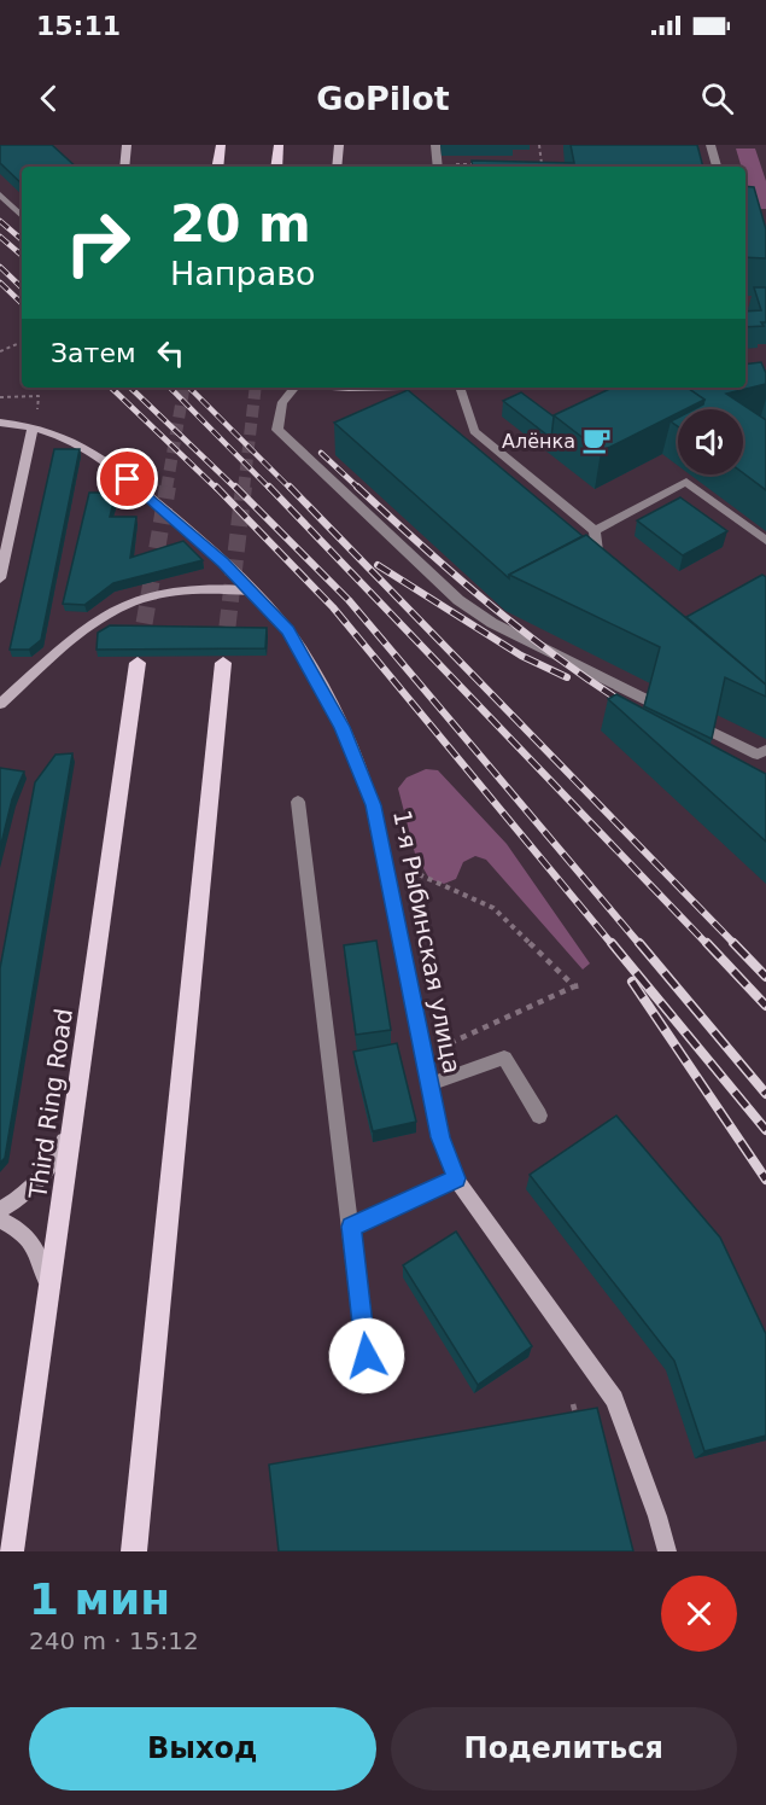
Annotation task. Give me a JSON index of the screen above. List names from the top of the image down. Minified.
{"streets":{"main road":["Third Ring Road"],"street":["1-я Рыбинская улица"]},"places":{"cafe":["Алёнка"]},"page":{"status":"15:11","header":"GoPilot","turn":["20 m","Направо"],"then":"Затем","heading":["1 мин","240 m · 15:12"],"buttons":["Выход","Поделиться"]}}
